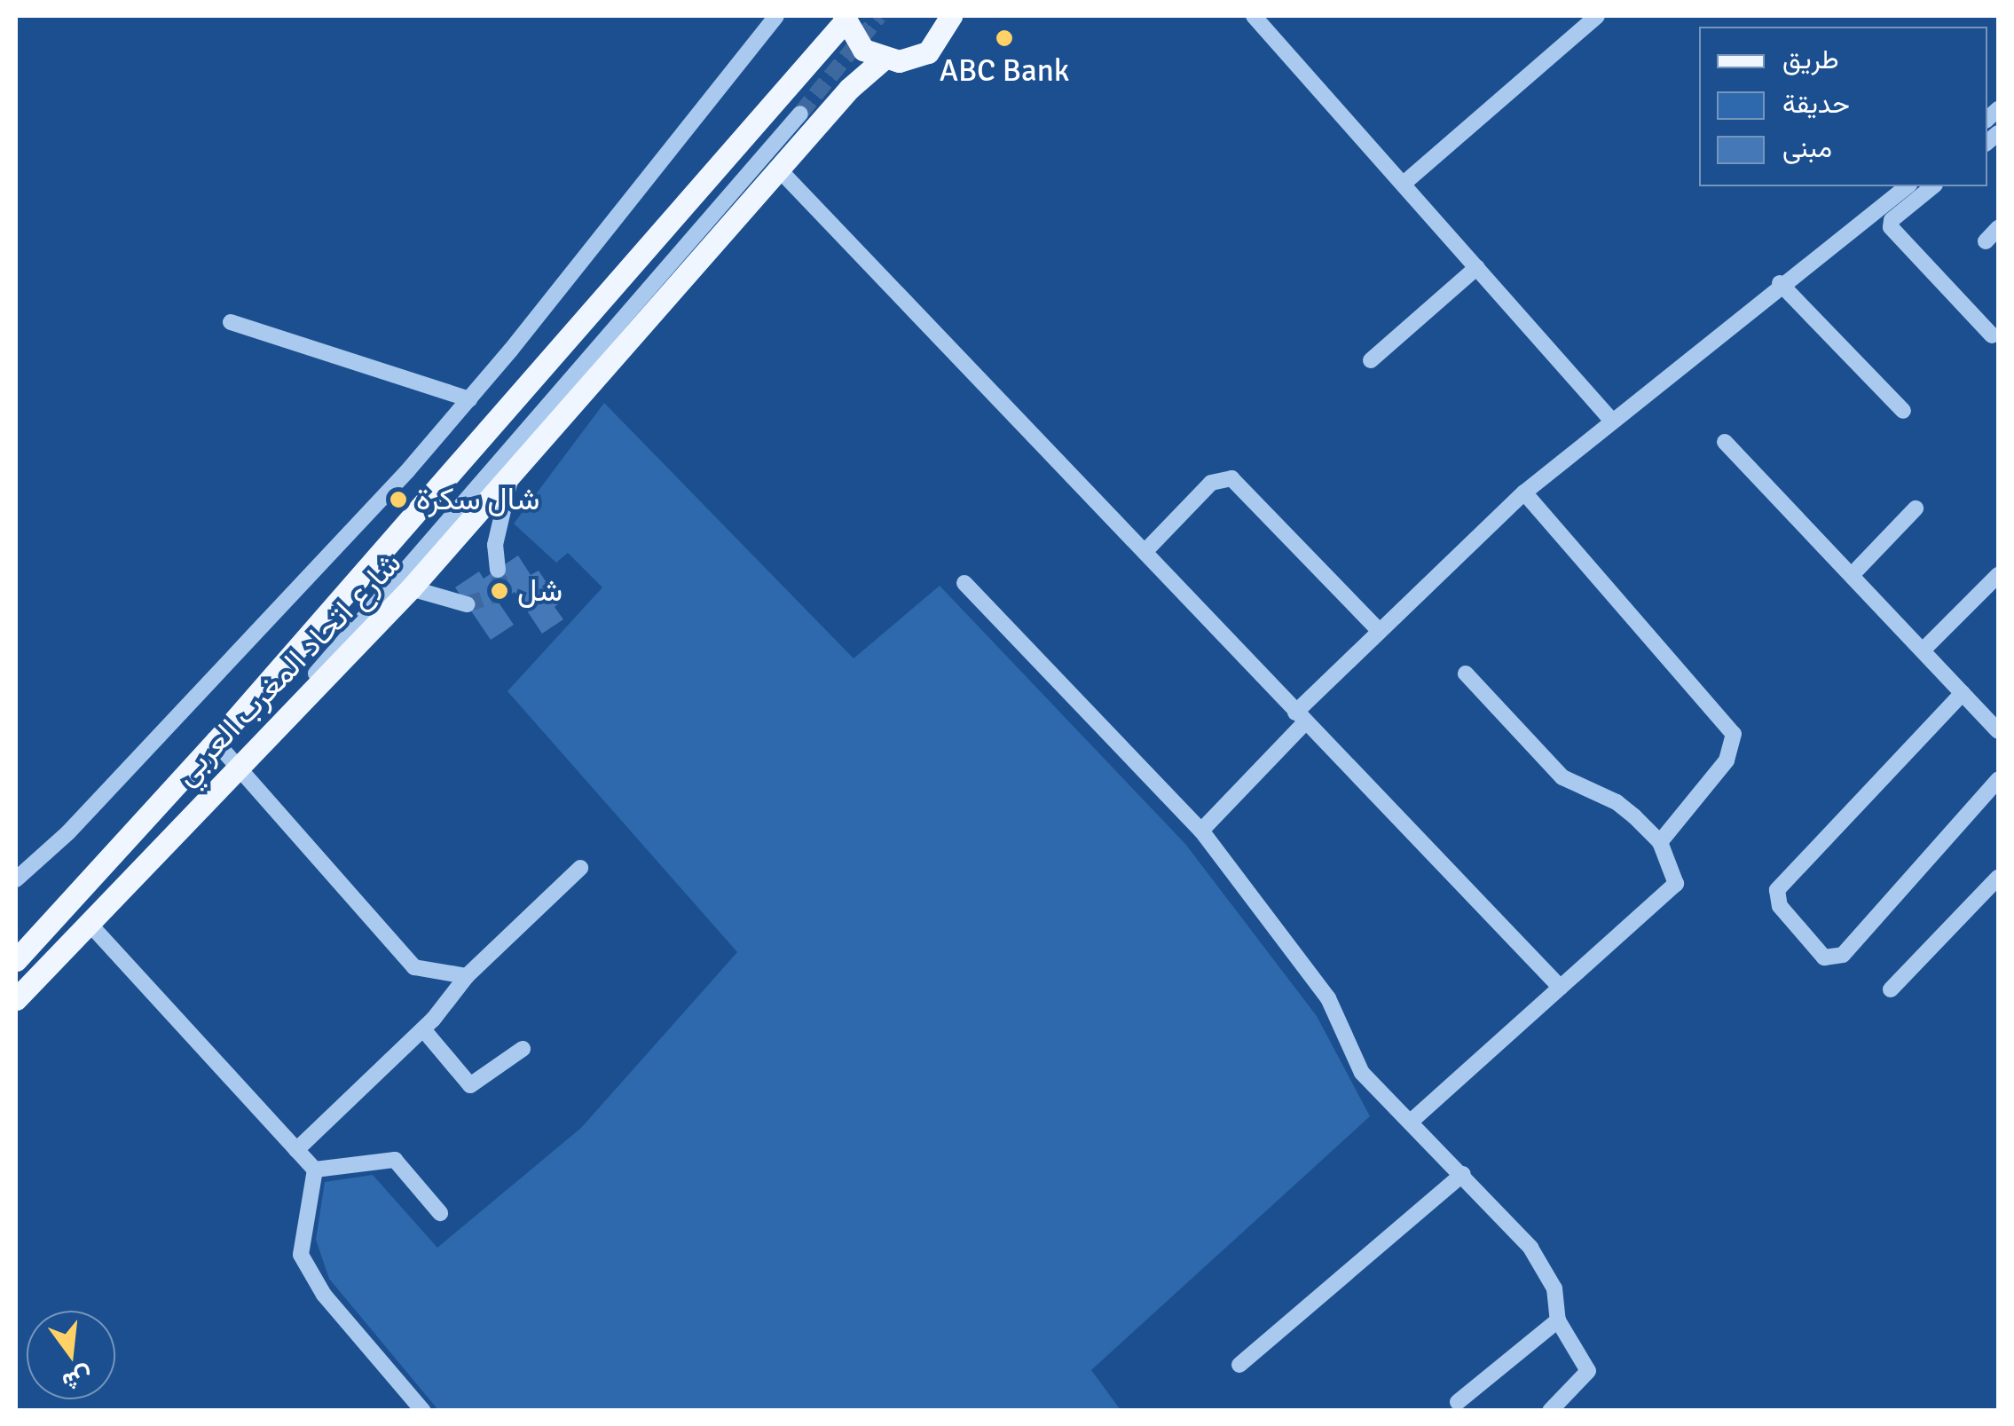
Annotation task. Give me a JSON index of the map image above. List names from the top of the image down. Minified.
{"streets":{"main road":["شارع اتحاد المغرب العربي"]},"places":["ABC Bank","شال سكرة","شل"],"legend":["طريق","حديقة","مبنى"],"north":"bottom"}
